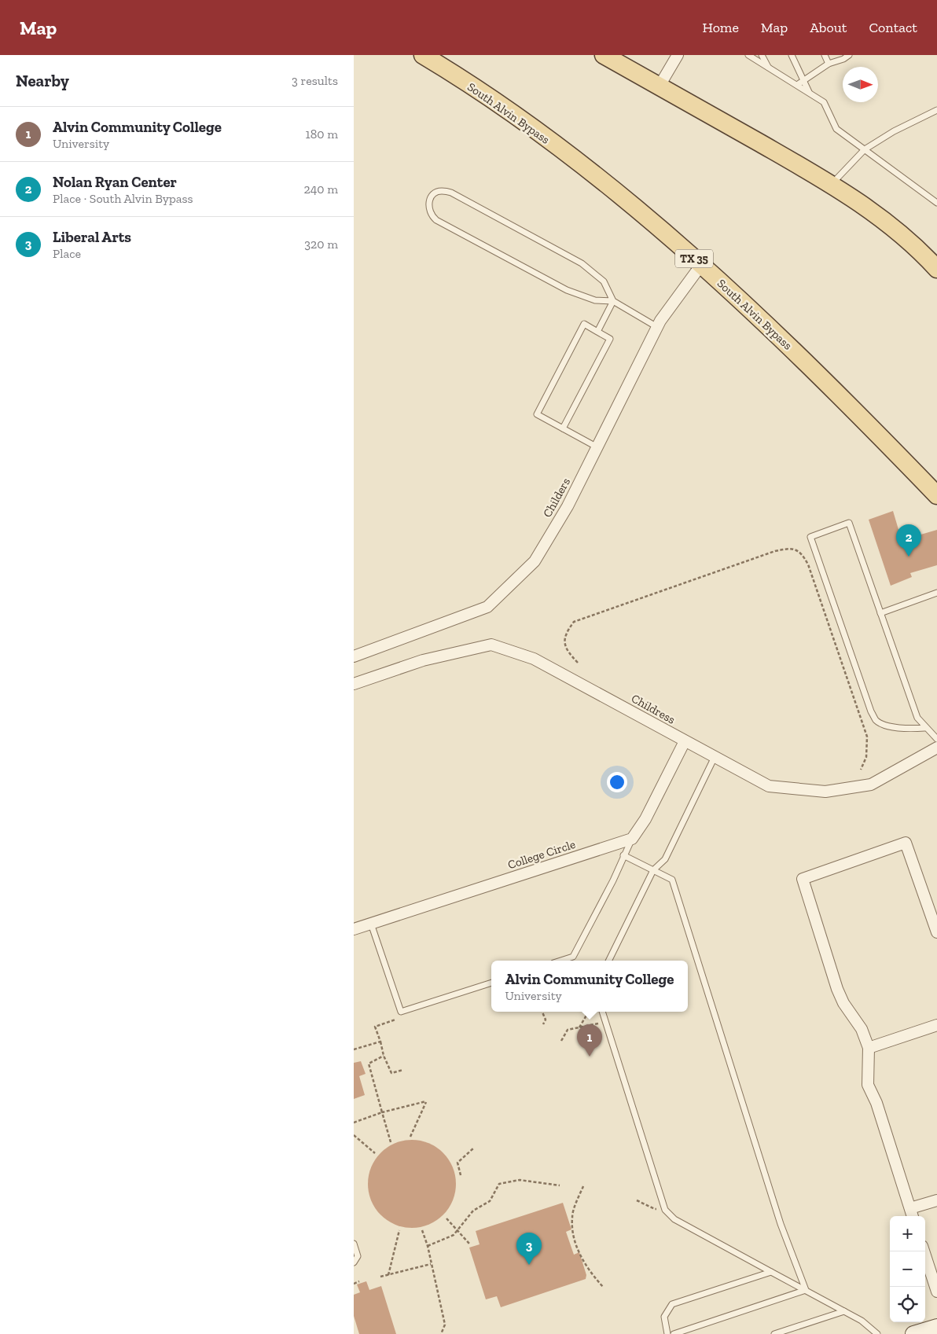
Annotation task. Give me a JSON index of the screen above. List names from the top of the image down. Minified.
{"streets":{"main road":["South Alvin Bypass","TX 35"],"street":["Childers","Childress","College Circle"]},"crossings":[["South Alvin Bypass","Childers"]],"north":"right","page":{"header":"Map","nav":["Home","Map","About","Contact"],"heading":["Nearby","3 results"],"list":[{"mark":"1","name":"Alvin Community College","note":"University","value":"180 m"},{"mark":"2","name":"Nolan Ryan Center","note":"Place · South Alvin Bypass","value":"240 m"},{"mark":"3","name":"Liberal Arts","note":"Place","value":"320 m"}],"pins":["2","1","3"],"popup":["Alvin Community College","University"],"map_buttons":["+","−"]}}
